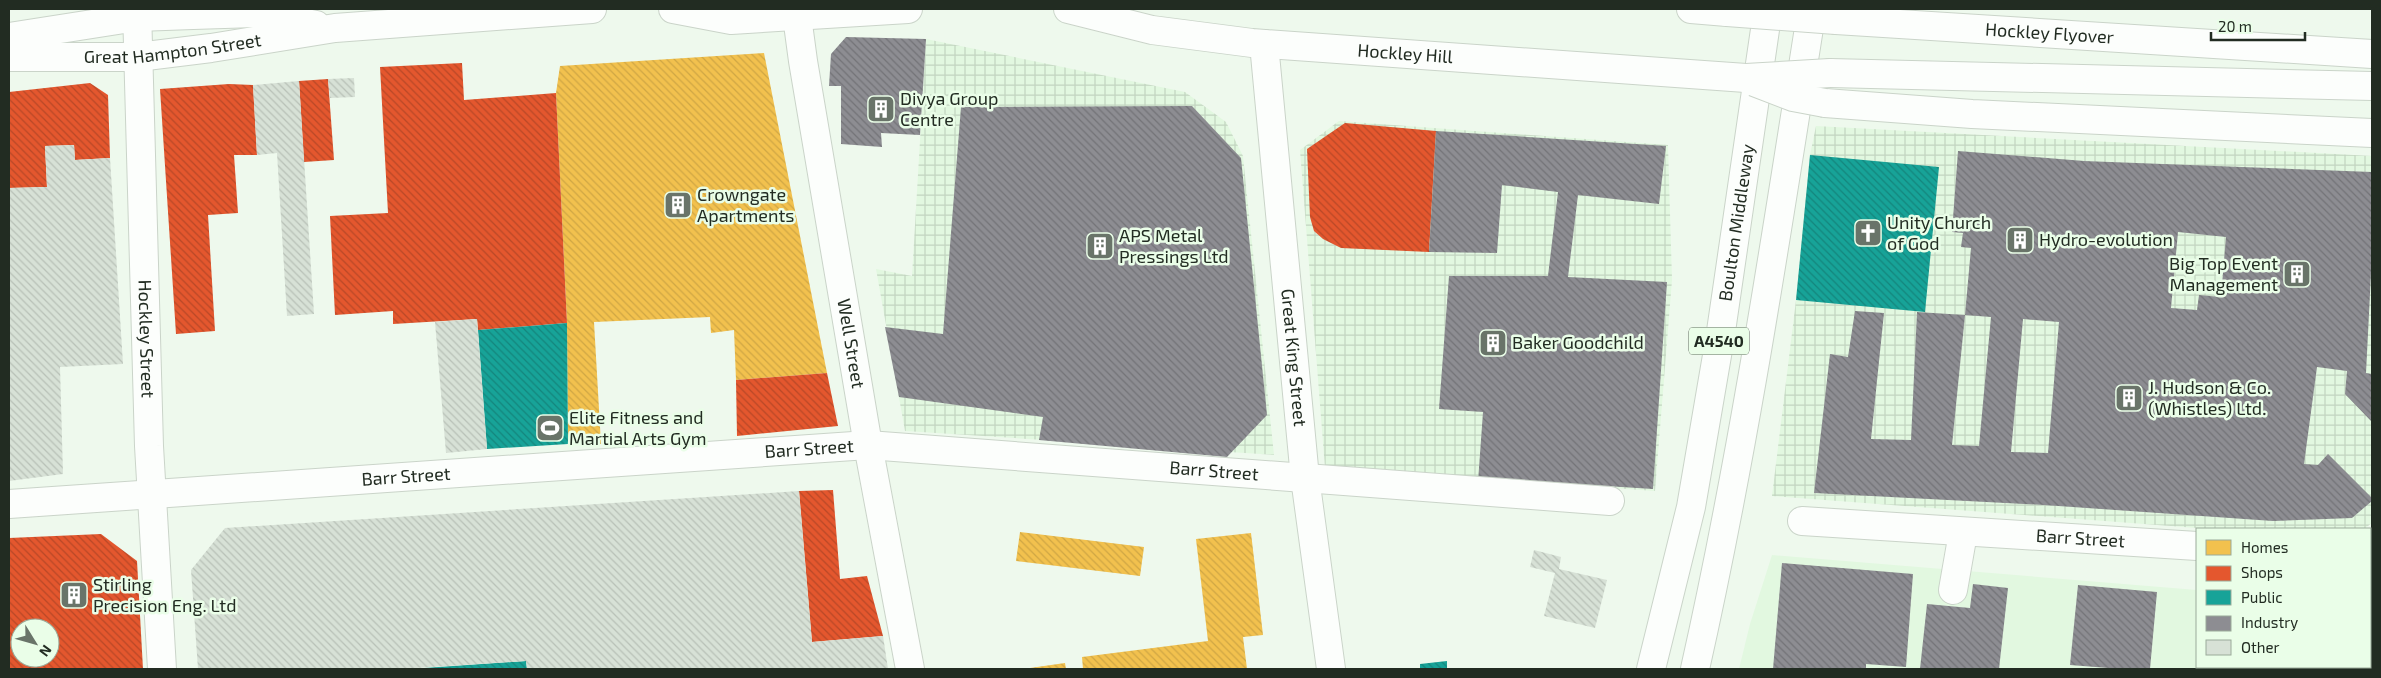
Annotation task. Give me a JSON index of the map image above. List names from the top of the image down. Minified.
{"streets":{"main road":["Hockley Flyover","Great Hampton Street","Hockley Hill","Boulton Middleway","Hockley Street","A4540","Well Street","Great King Street","Barr Street"]},"crossings":[["Hockley Flyover","A4540"],["Great Hampton Street","Hockley Street"],["Hockley Hill","Great King Street"],["Hockley Street","Barr Street"],["Well Street","Barr Street"],["Great King Street","Barr Street"]],"places":{"building":["Divya Group Centre","Crowngate Apartments","Hydro-evolution","APS Metal Pressings Ltd","Big Top Event Management","Baker Goodchild","J. Hudson & Co. (Whistles) Ltd.","Stirling Precision Eng. Ltd"],"church":["Unity Church of God"],"sports":["Elite Fitness and Martial Arts Gym"]},"legend":["Homes","Shops","Public","Industry","Other"],"scale_bar":"20 m","north":"bottom right"}
